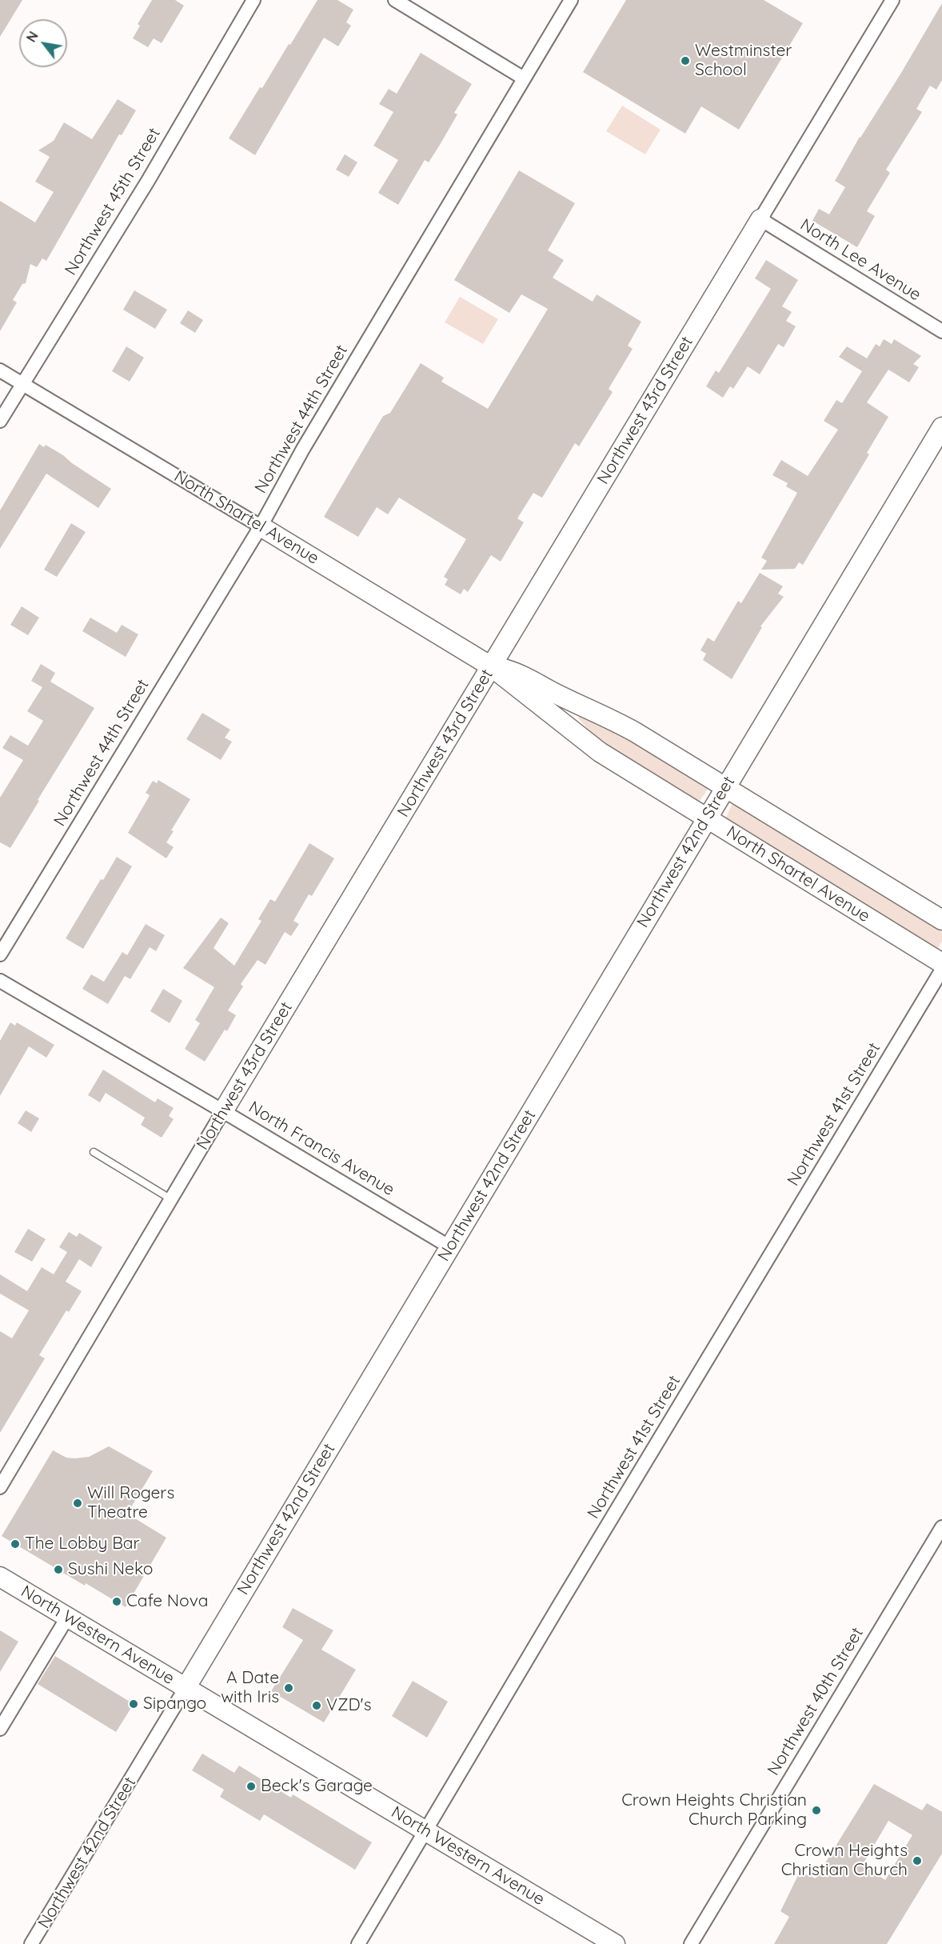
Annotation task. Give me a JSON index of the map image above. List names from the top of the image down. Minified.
{"streets":{"street":["Northwest 45th Street","North Lee Avenue","Northwest 43rd Street","Northwest 44th Street","North Shartel Avenue","Northwest 42nd Street","Northwest 41st Street","North Francis Avenue","North Western Avenue","Northwest 40th Street"]},"crossings":[["Northwest 45th Street","North Shartel Avenue"],["North Lee Avenue","Northwest 43rd Street"],["Northwest 43rd Street","North Shartel Avenue"],["Northwest 43rd Street","North Francis Avenue"],["Northwest 44th Street","North Shartel Avenue"],["North Shartel Avenue","Northwest 42nd Street"],["Northwest 42nd Street","North Francis Avenue"],["Northwest 42nd Street","North Western Avenue"],["Northwest 41st Street","North Western Avenue"]],"places":["Westminster School","Will Rogers Theatre","The Lobby Bar","Sushi Neko","Cafe Nova","A Date with Iris","Sipango","VZD's","Beck's Garage","Crown Heights Christian Church Parking","Crown Heights Christian Church"],"north":"top left"}
